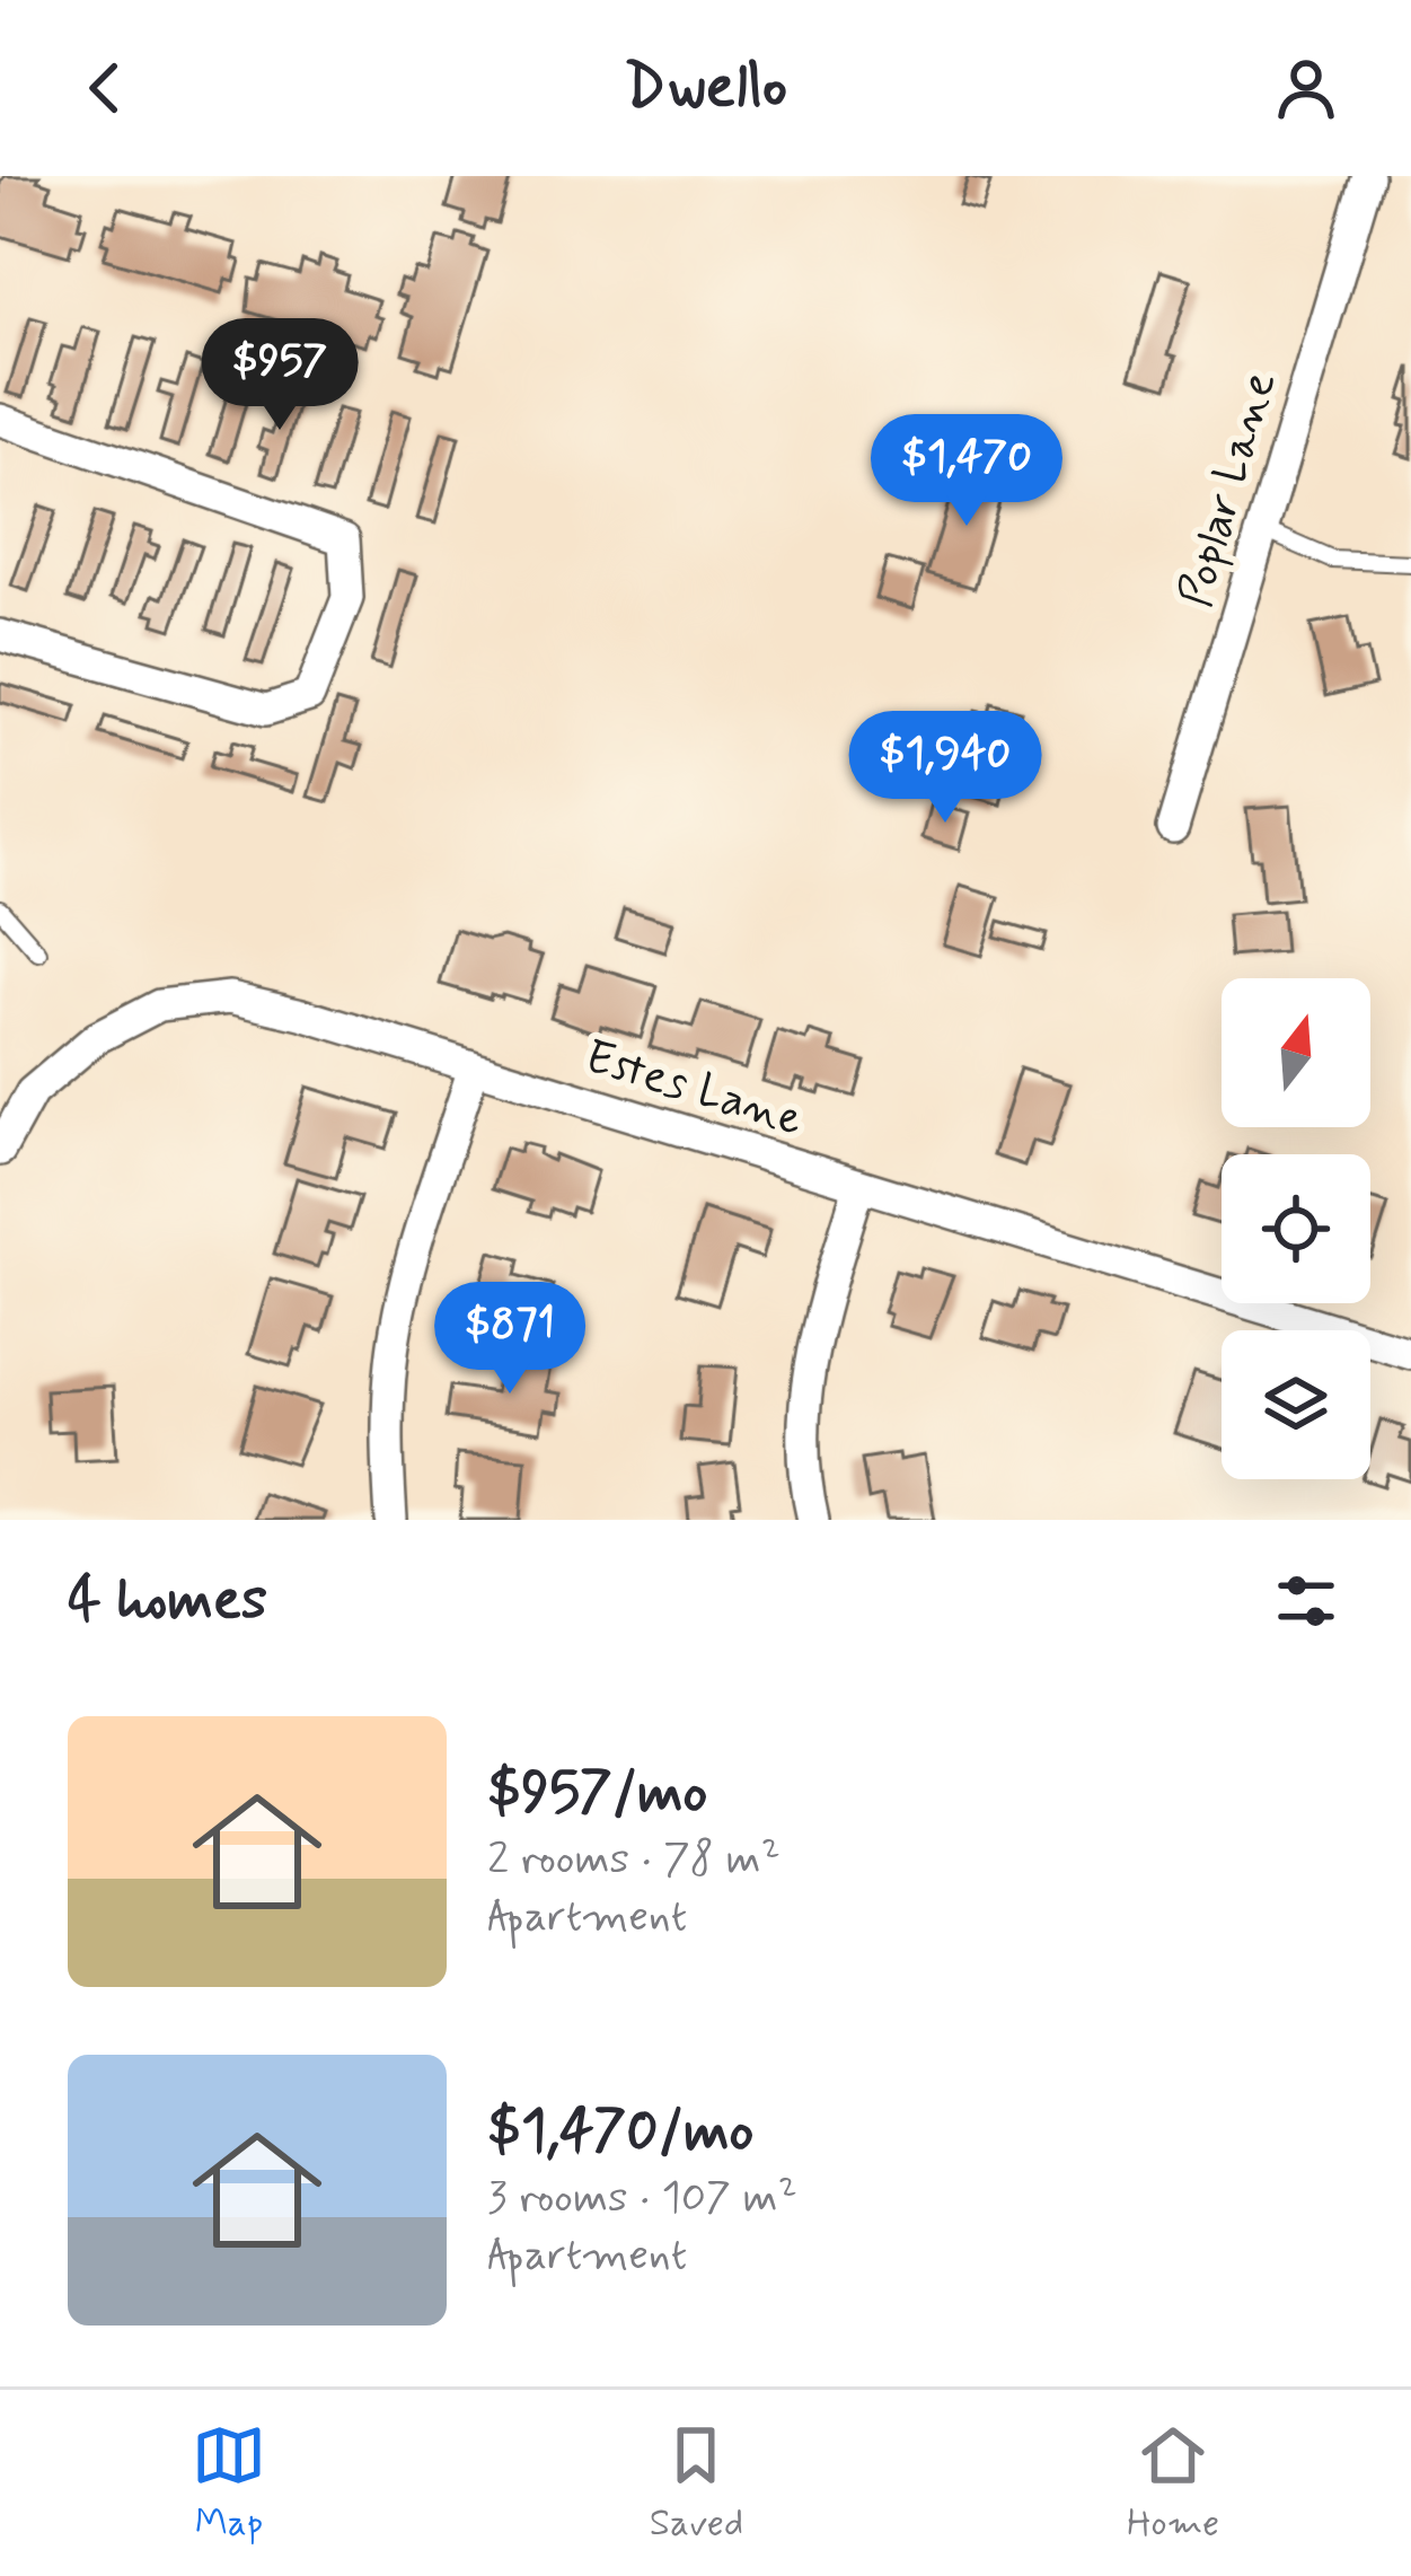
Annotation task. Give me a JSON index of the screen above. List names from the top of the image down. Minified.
{"streets":{"street":["Poplar Lane","Estes Lane"]},"north":"top","page":{"header":"Dwello","price":["$957","$1,470","$1,940","$871"],"heading":"4 homes","list":[{"name":"$957/mo","note":"2 rooms · 78 m² · Apartment"},{"name":"$1,470/mo","note":"3 rooms · 107 m² · Apartment"}],"tabs":["Map","Saved","Home"]}}
